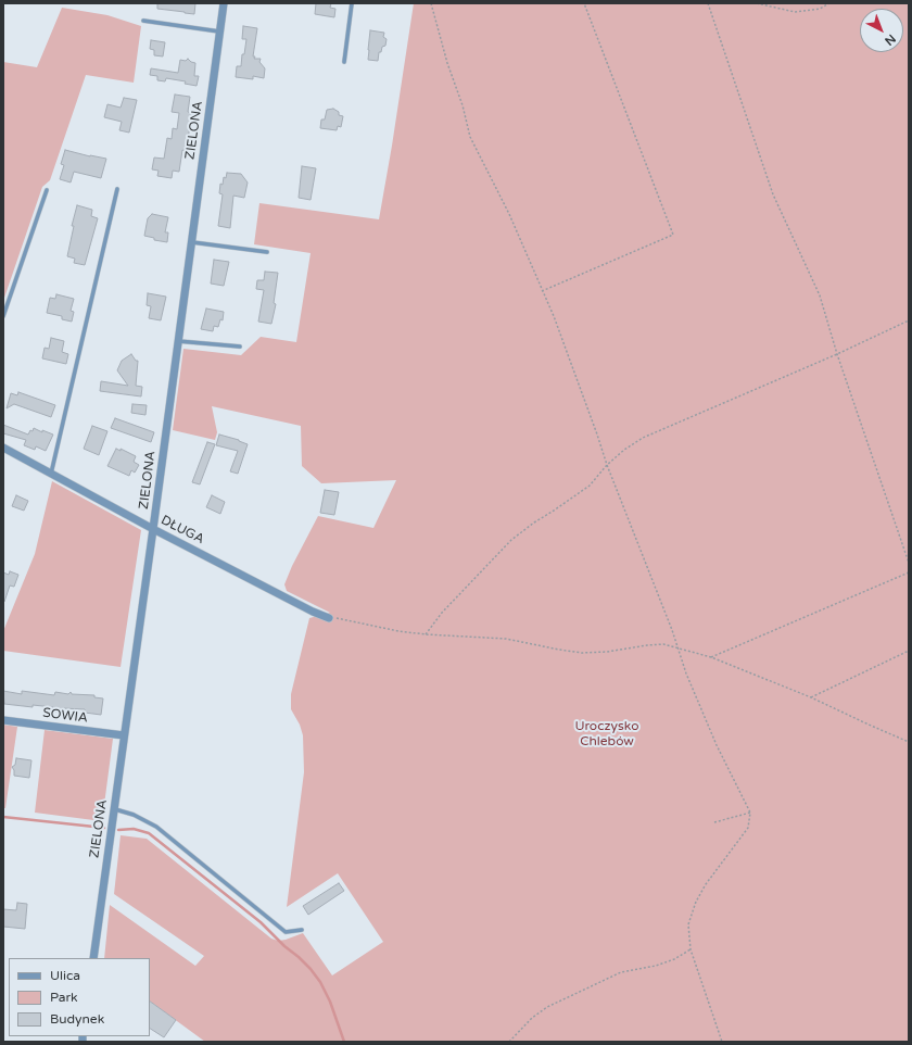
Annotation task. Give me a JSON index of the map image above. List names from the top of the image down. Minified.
{"streets":{"street":["ZIELONA","DŁUGA","SOWIA"]},"crossings":[["ZIELONA","DŁUGA"],["ZIELONA","SOWIA"]],"parks":["Uroczysko Chlebów"],"legend":["Ulica","Park","Budynek"],"north":"bottom right"}
